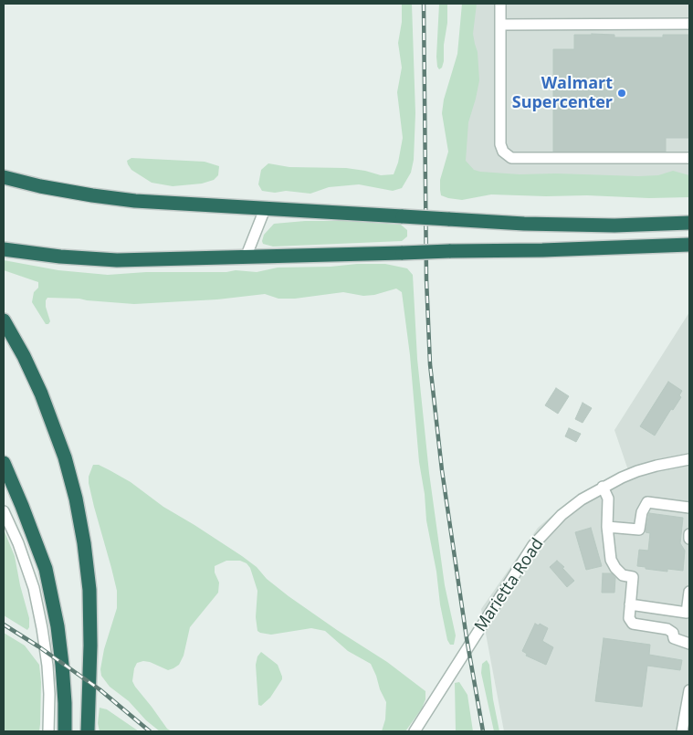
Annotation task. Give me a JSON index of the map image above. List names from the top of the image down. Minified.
{"streets":{"street":["Marietta Road"]},"places":["Walmart Supercenter"]}
